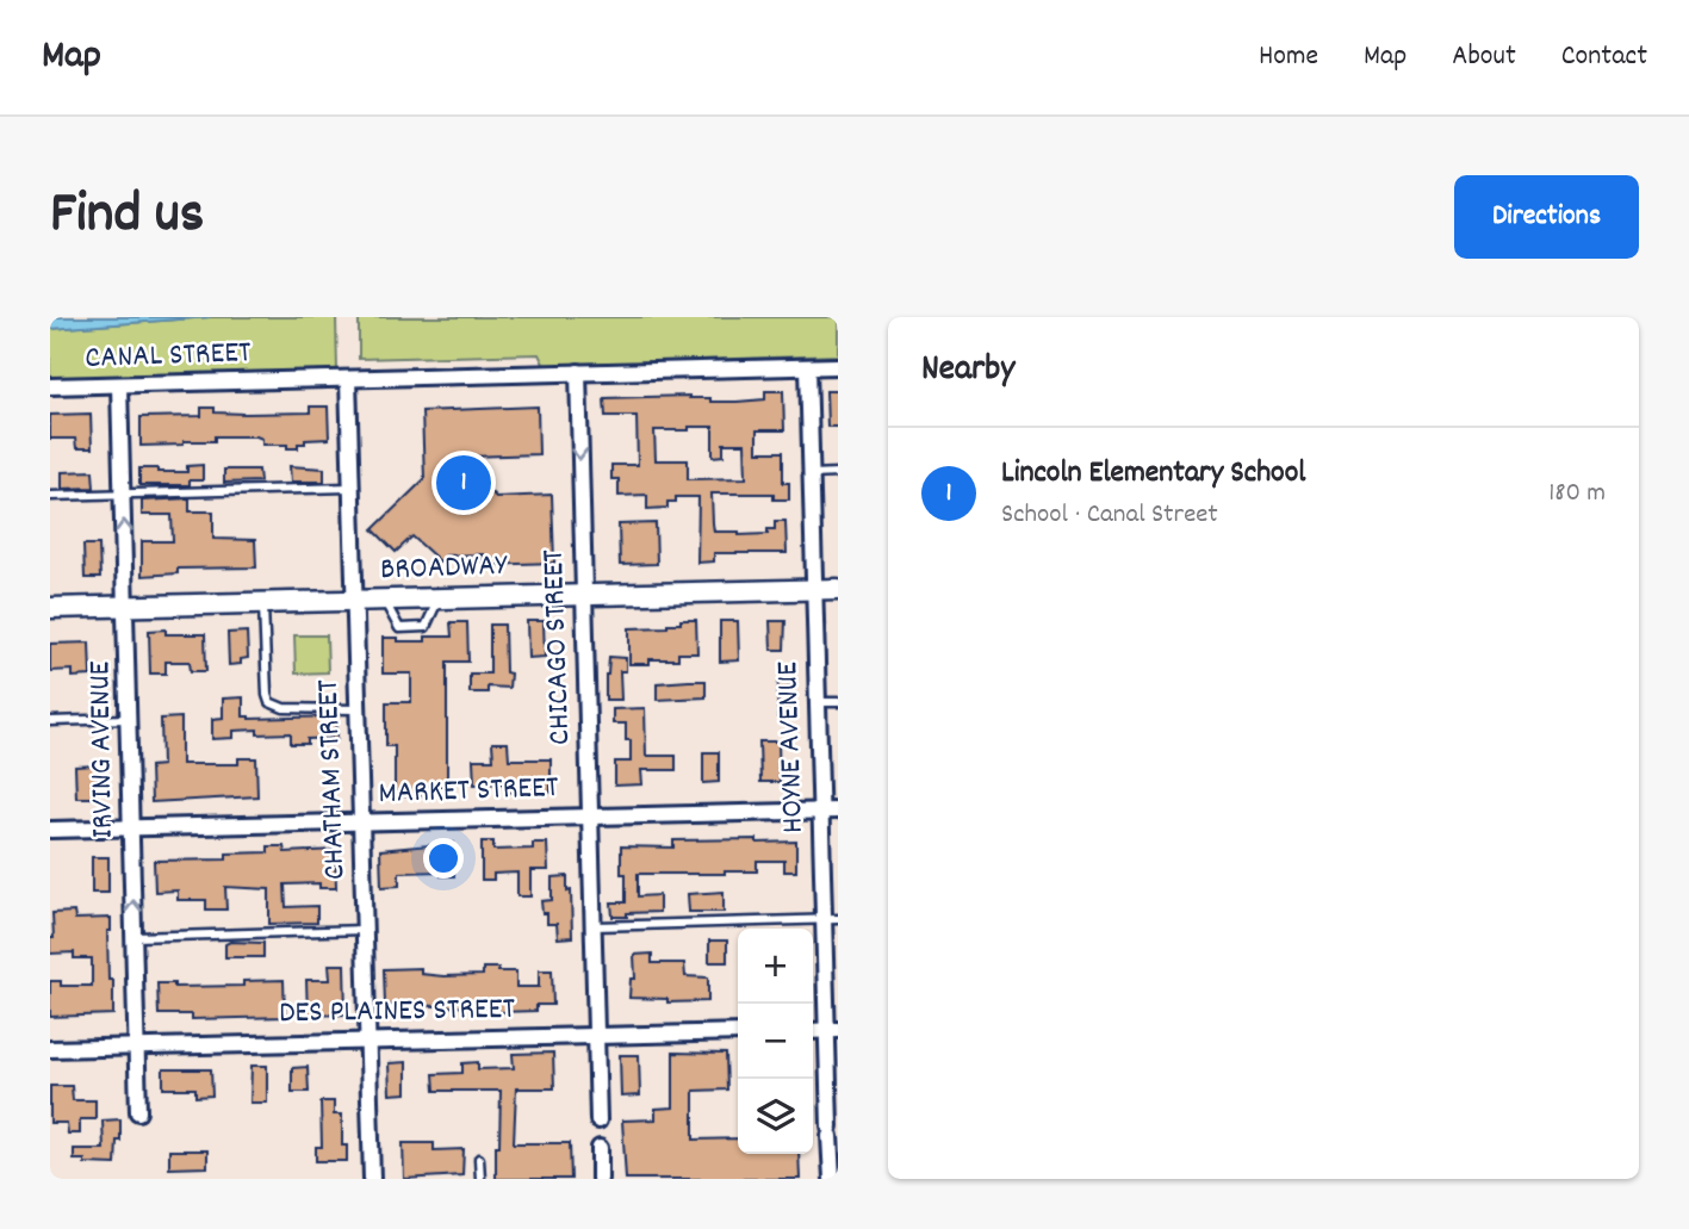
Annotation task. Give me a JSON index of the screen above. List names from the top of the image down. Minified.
{"streets":{"street":["CANAL STREET","BROADWAY","CHICAGO STREET","HOYNE AVENUE","IRVING AVENUE","CHATHAM STREET","MARKET STREET","DES PLAINES STREET"]},"crossings":[["CANAL STREET","CHICAGO STREET"],["CANAL STREET","HOYNE AVENUE"],["CANAL STREET","IRVING AVENUE"],["CANAL STREET","CHATHAM STREET"],["BROADWAY","CHICAGO STREET"],["BROADWAY","HOYNE AVENUE"],["BROADWAY","IRVING AVENUE"],["BROADWAY","CHATHAM STREET"],["CHICAGO STREET","MARKET STREET"],["CHICAGO STREET","DES PLAINES STREET"],["HOYNE AVENUE","MARKET STREET"],["IRVING AVENUE","MARKET STREET"],["IRVING AVENUE","DES PLAINES STREET"],["CHATHAM STREET","MARKET STREET"],["CHATHAM STREET","DES PLAINES STREET"]],"page":{"header":"Map","nav":["Home","Map","About","Contact"],"title":"Find us","buttons":"Directions","heading":"Nearby","list":[{"mark":"1","name":"Lincoln Elementary School","note":"School · Canal Street","value":"180 m"}],"pins":"1","map_buttons":["+","−"]}}
